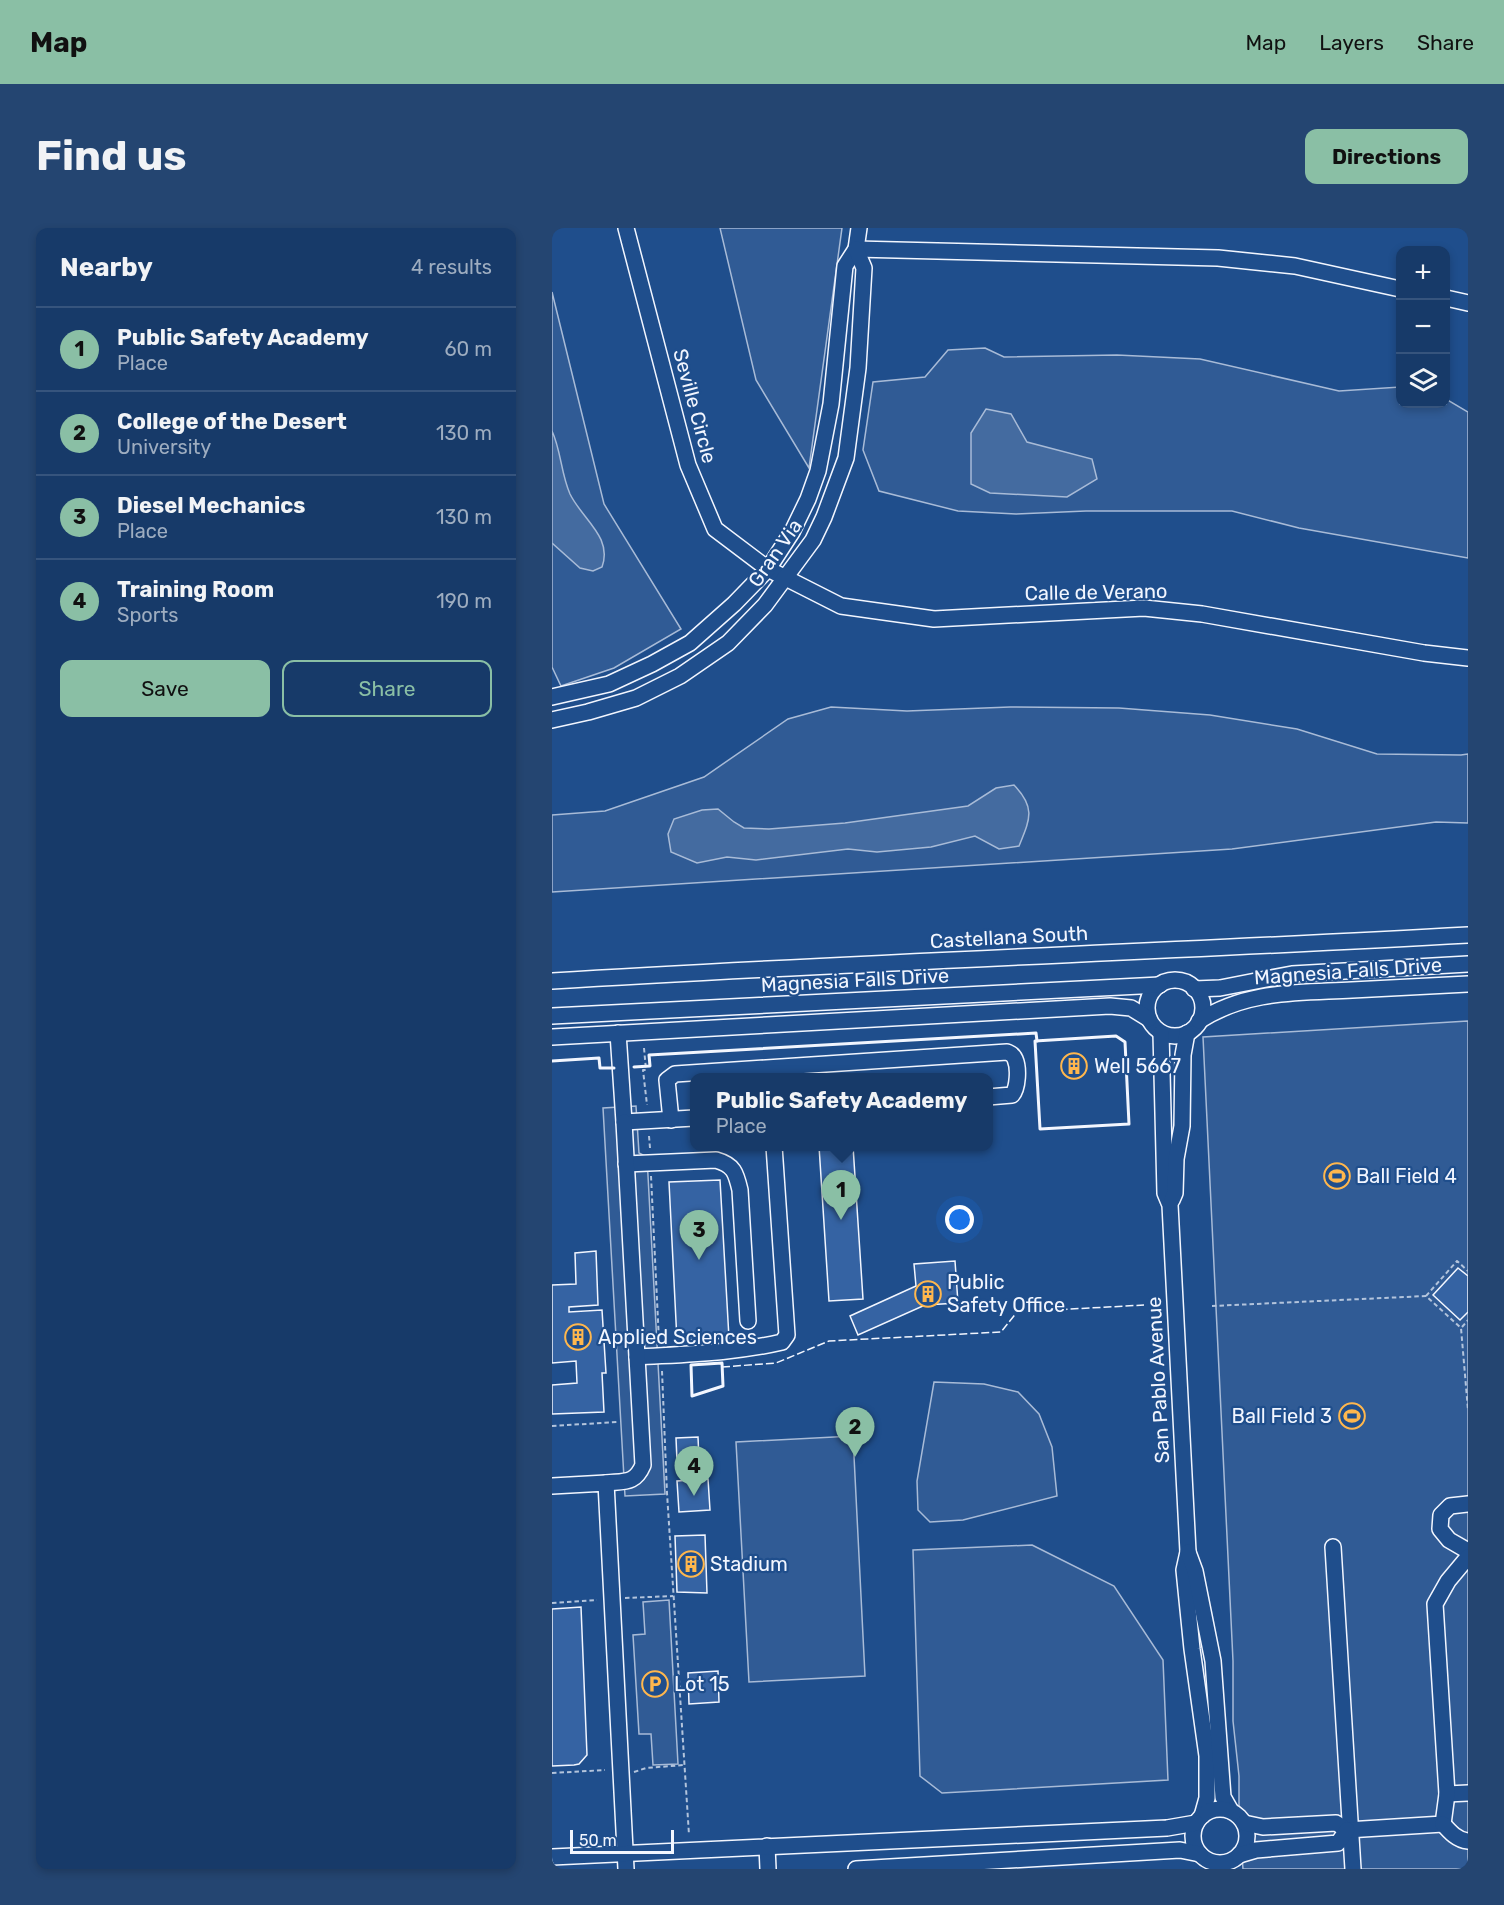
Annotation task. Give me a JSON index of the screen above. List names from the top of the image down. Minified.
{"streets":{"street":["Seville Circle","Gran Via","Calle de Verano","Castellana South","Magnesia Falls Drive","San Pablo Avenue"]},"crossings":[["Seville Circle","Gran Via"],["Seville Circle","Calle de Verano"],["Gran Via","Calle de Verano"],["Magnesia Falls Drive","San Pablo Avenue"]],"places":{"building":["Well 5667","Public Safety Office","Applied Sciences","Stadium"],"sports":["Ball Field 4","Ball Field 3"],"parking":["Lot 15"]},"scale_bar":"50 m","page":{"header":"Map","nav":["Map","Layers","Share"],"buttons":["Directions",["Save","Share"]],"title":"Find us","heading":["Nearby","4 results"],"map_buttons":["+","−"],"list":[{"mark":"1","name":"Public Safety Academy","note":"Place","value":"60 m"},{"mark":"2","name":"College of the Desert","note":"University","value":"130 m"},{"mark":"3","name":"Diesel Mechanics","note":"Place","value":"130 m"},{"mark":"4","name":"Training Room","note":"Sports","value":"190 m"}],"popup":["Public Safety Academy","Place"],"pins":["1","3","2","4"],"scale":"50 m"}}
